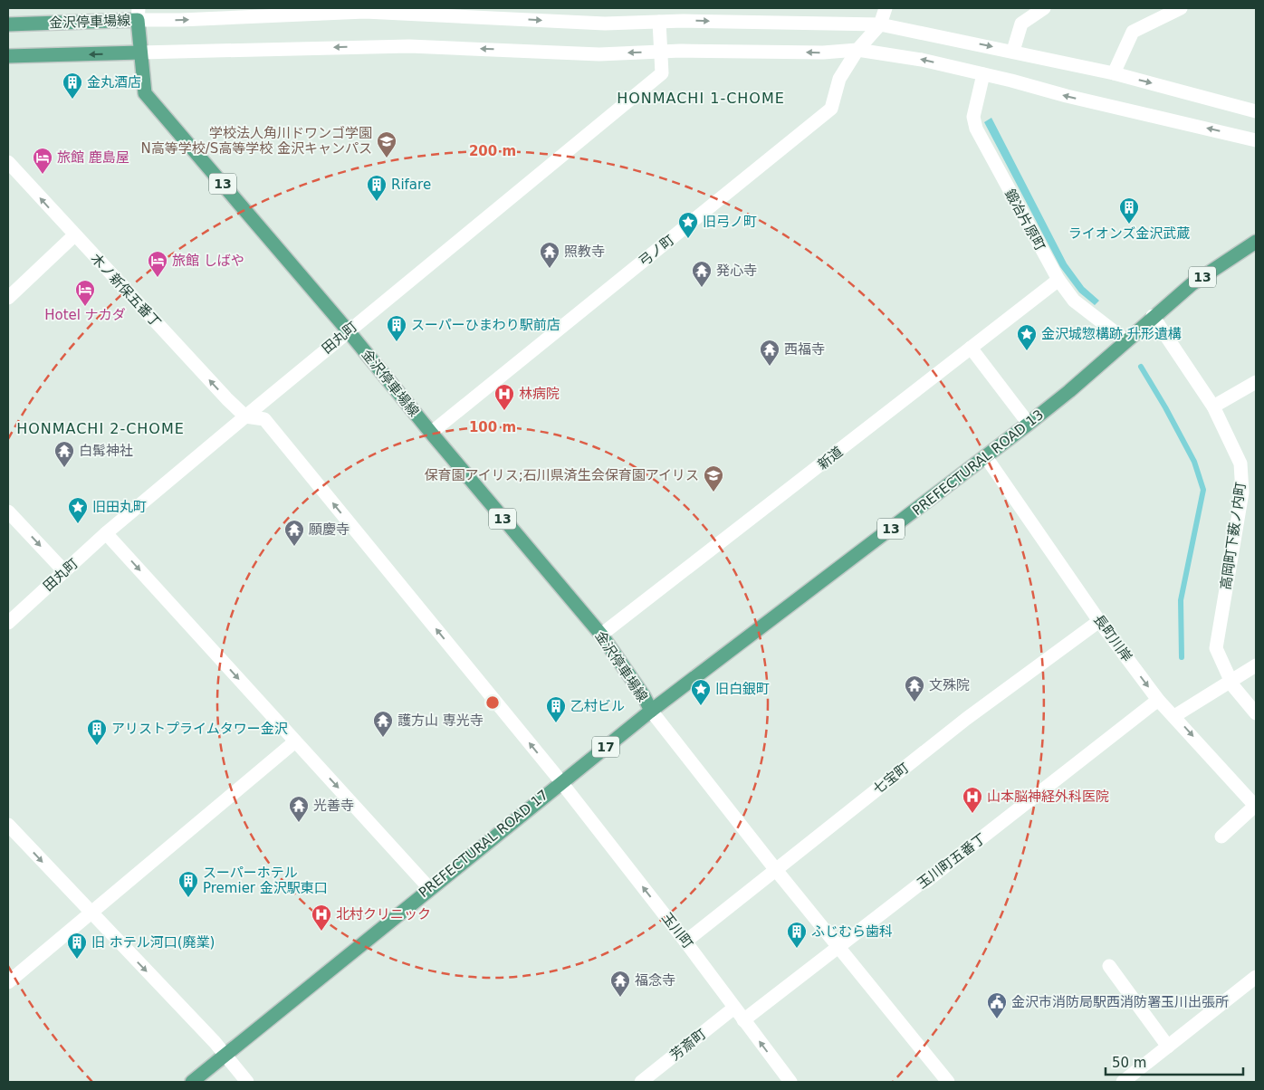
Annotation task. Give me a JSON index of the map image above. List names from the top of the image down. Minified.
{"streets":{"main road":["金沢停車場線","13","PREFECTURAL ROAD 13","17","PREFECTURAL ROAD 17"],"street":["鍛冶片原町","弓ノ町","木ノ新保五番丁","田丸町","新道","高岡町下薮ノ内町","長町川岸","七宝町","玉川町五番丁","玉川町","芳斎町"]},"crossings":[["金沢停車場線","弓ノ町"],["金沢停車場線","田丸町"],["金沢停車場線","新道"],["金沢停車場線","PREFECTURAL ROAD 13"],["金沢停車場線","PREFECTURAL ROAD 17"],["鍛冶片原町","新道"],["鍛冶片原町","PREFECTURAL ROAD 13"],["木ノ新保五番丁","田丸町"],["木ノ新保五番丁","玉川町"],["田丸町","玉川町"],["PREFECTURAL ROAD 13","高岡町下薮ノ内町"],["PREFECTURAL ROAD 13","長町川岸"],["PREFECTURAL ROAD 13","PREFECTURAL ROAD 17"],["長町川岸","七宝町"],["長町川岸","玉川町五番丁"],["七宝町","玉川町"],["PREFECTURAL ROAD 17","玉川町"],["玉川町五番丁","玉川町"],["玉川町","芳斎町"]],"one_way":["木ノ新保五番丁","長町川岸"],"districts":["HONMACHI 1-CHOME","HONMACHI 2-CHOME"],"places":{"building":["金丸酒店","Rifare","ライオンズ金沢武蔵","スーパーひまわり駅前店","乙村ビル","アリストプライムタワー金沢","スーパーホテル Premier 金沢駅東口","ふじむら歯科","旧 ホテル河口(廃業)"],"school or university":["学校法人角川ドワンゴ学園 N高等学校/S高等学校 金沢キャンパス","保育園アイリス;石川県済生会保育園アイリス"],"hotel":["旅館 鹿島屋","旅館 しばや","Hotel ナカダ"],"place":["旧弓ノ町","金沢城惣構跡 升形遺構","旧田丸町","旧白銀町"],"temple":["照教寺","発心寺","西福寺","白髯神社","願慶寺","文殊院","護方山 専光寺","光善寺","福念寺"],"hospital":["林病院","山本脳神経外科医院","北村クリニック"],"public building":["金沢市消防局駅西消防署玉川出張所"]},"scale_bar":"50 m","rings":["200 m","100 m"]}
